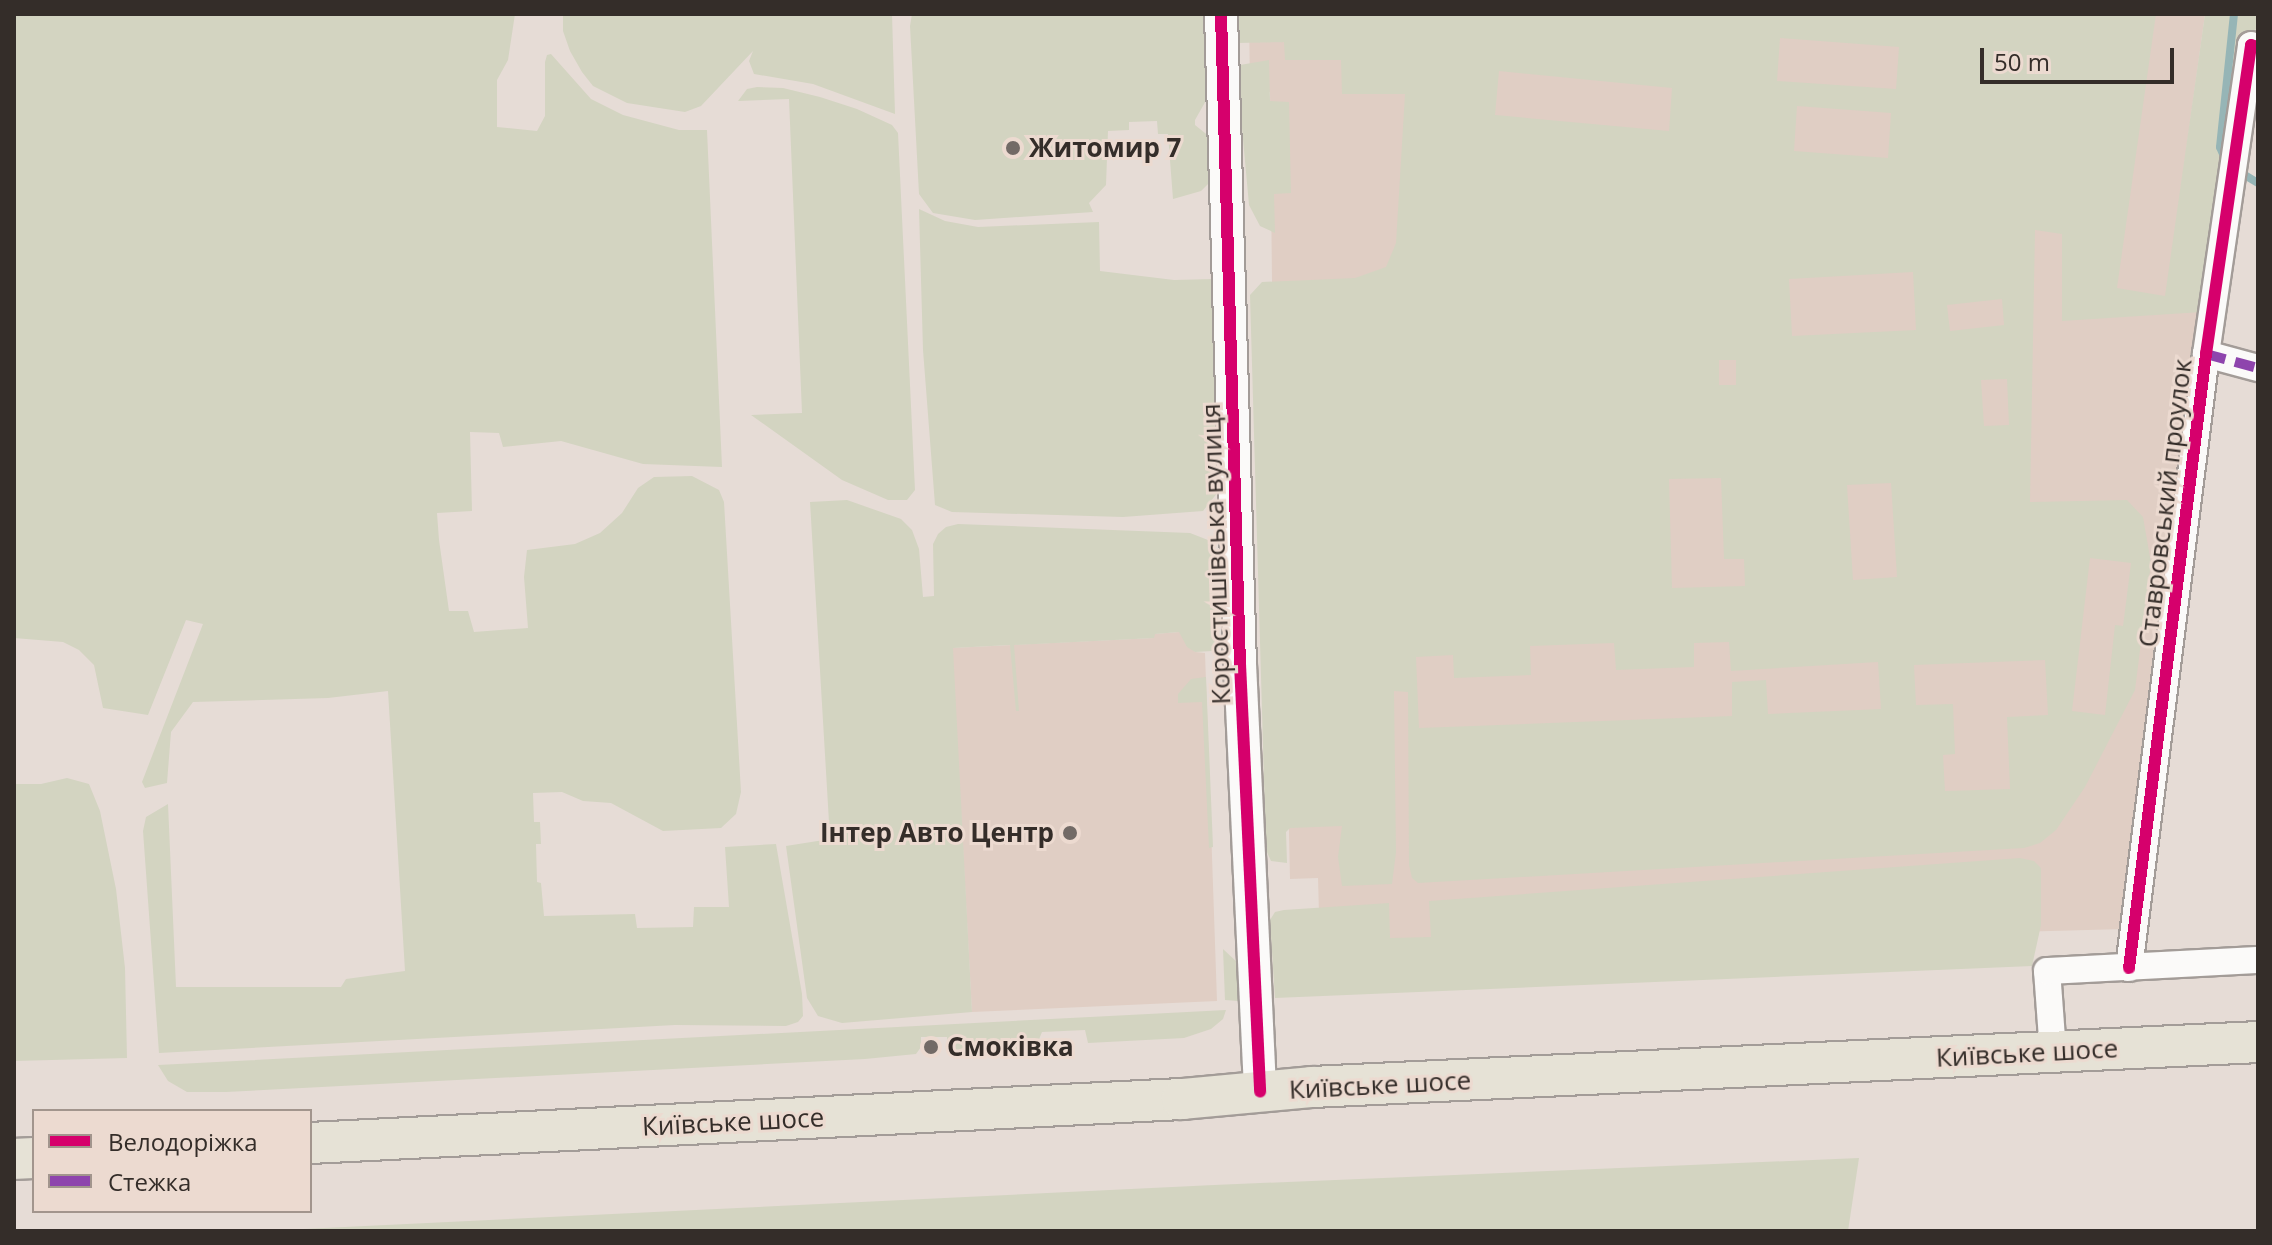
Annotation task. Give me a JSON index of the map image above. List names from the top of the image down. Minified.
{"streets":{"main road":["Київське шосе"],"street":["Ставровський проулок","Коростишівська вулиця"]},"crossings":[["Коростишівська вулиця","Київське шосе"]],"places":["Житомир 7","Інтер Авто Центр","Смоківка"],"legend":["Велодоріжка","Стежка"],"scale_bar":"50 m"}
